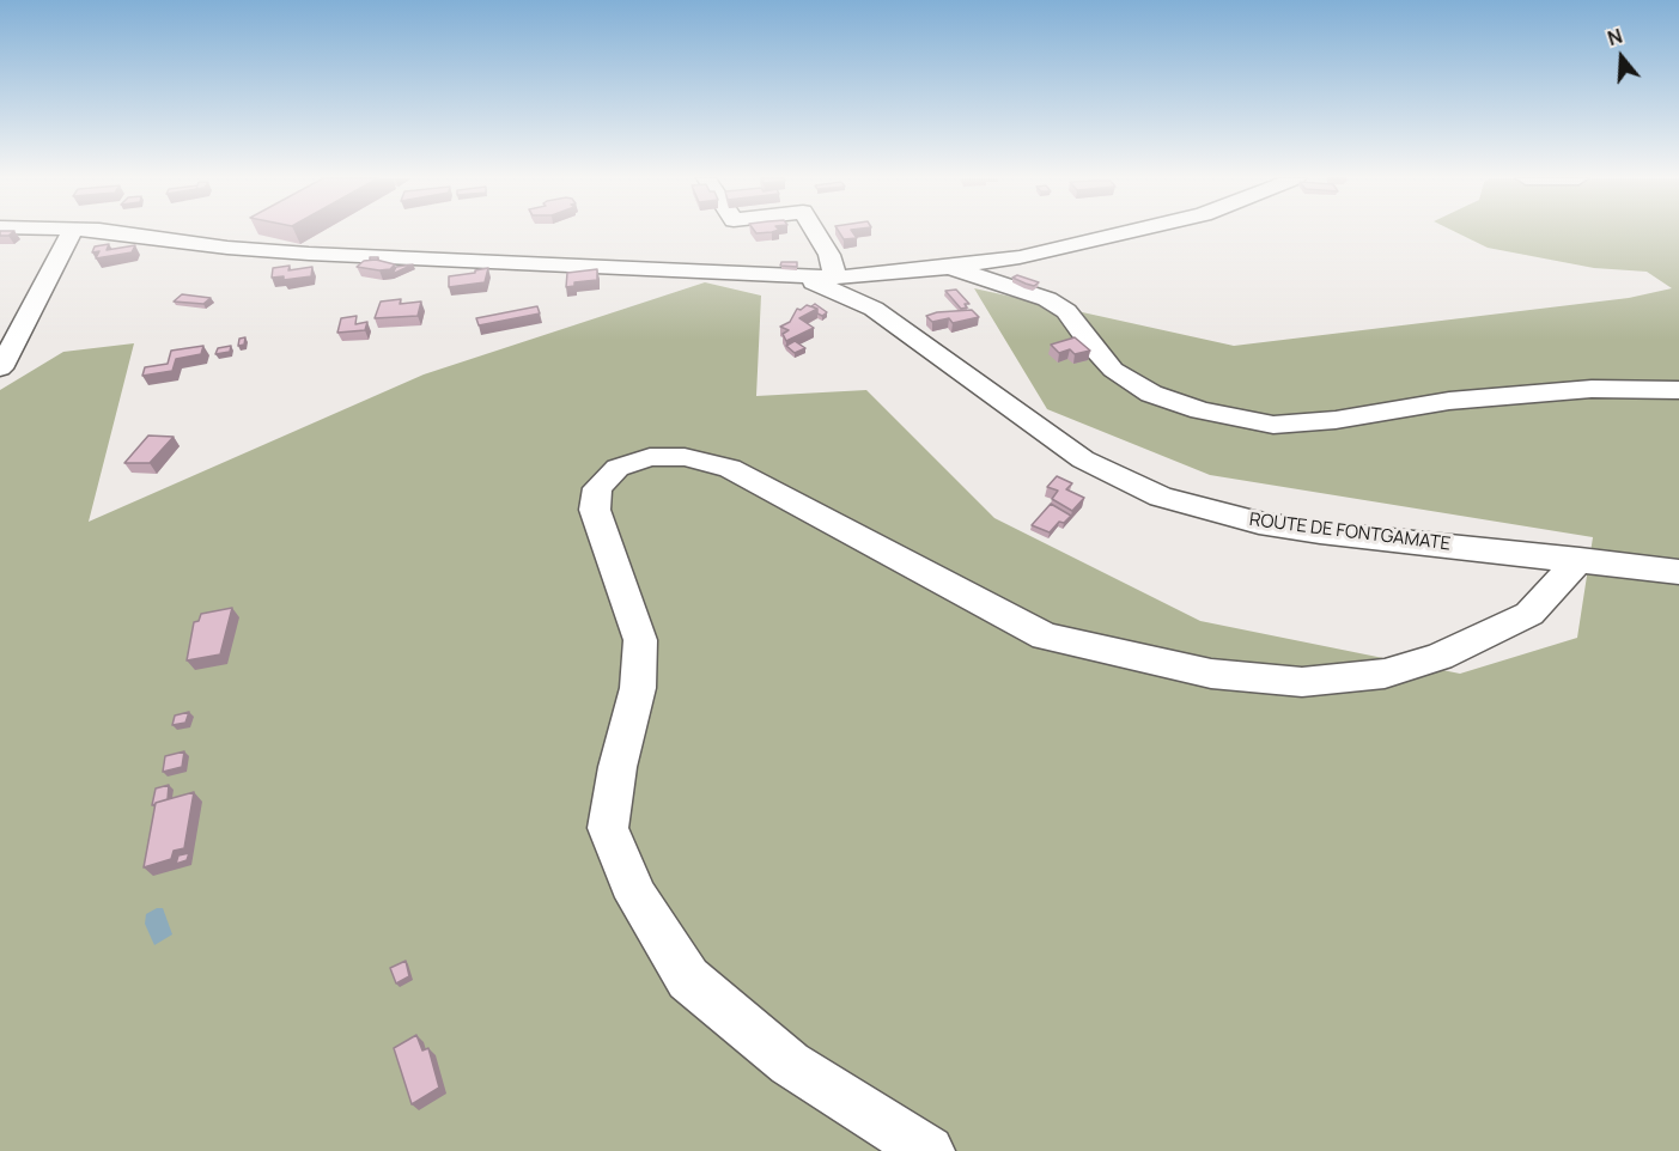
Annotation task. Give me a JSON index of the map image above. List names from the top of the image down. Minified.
{"streets":{"street":["ROUTE DE FONTGAMATE"]},"north":"top"}
